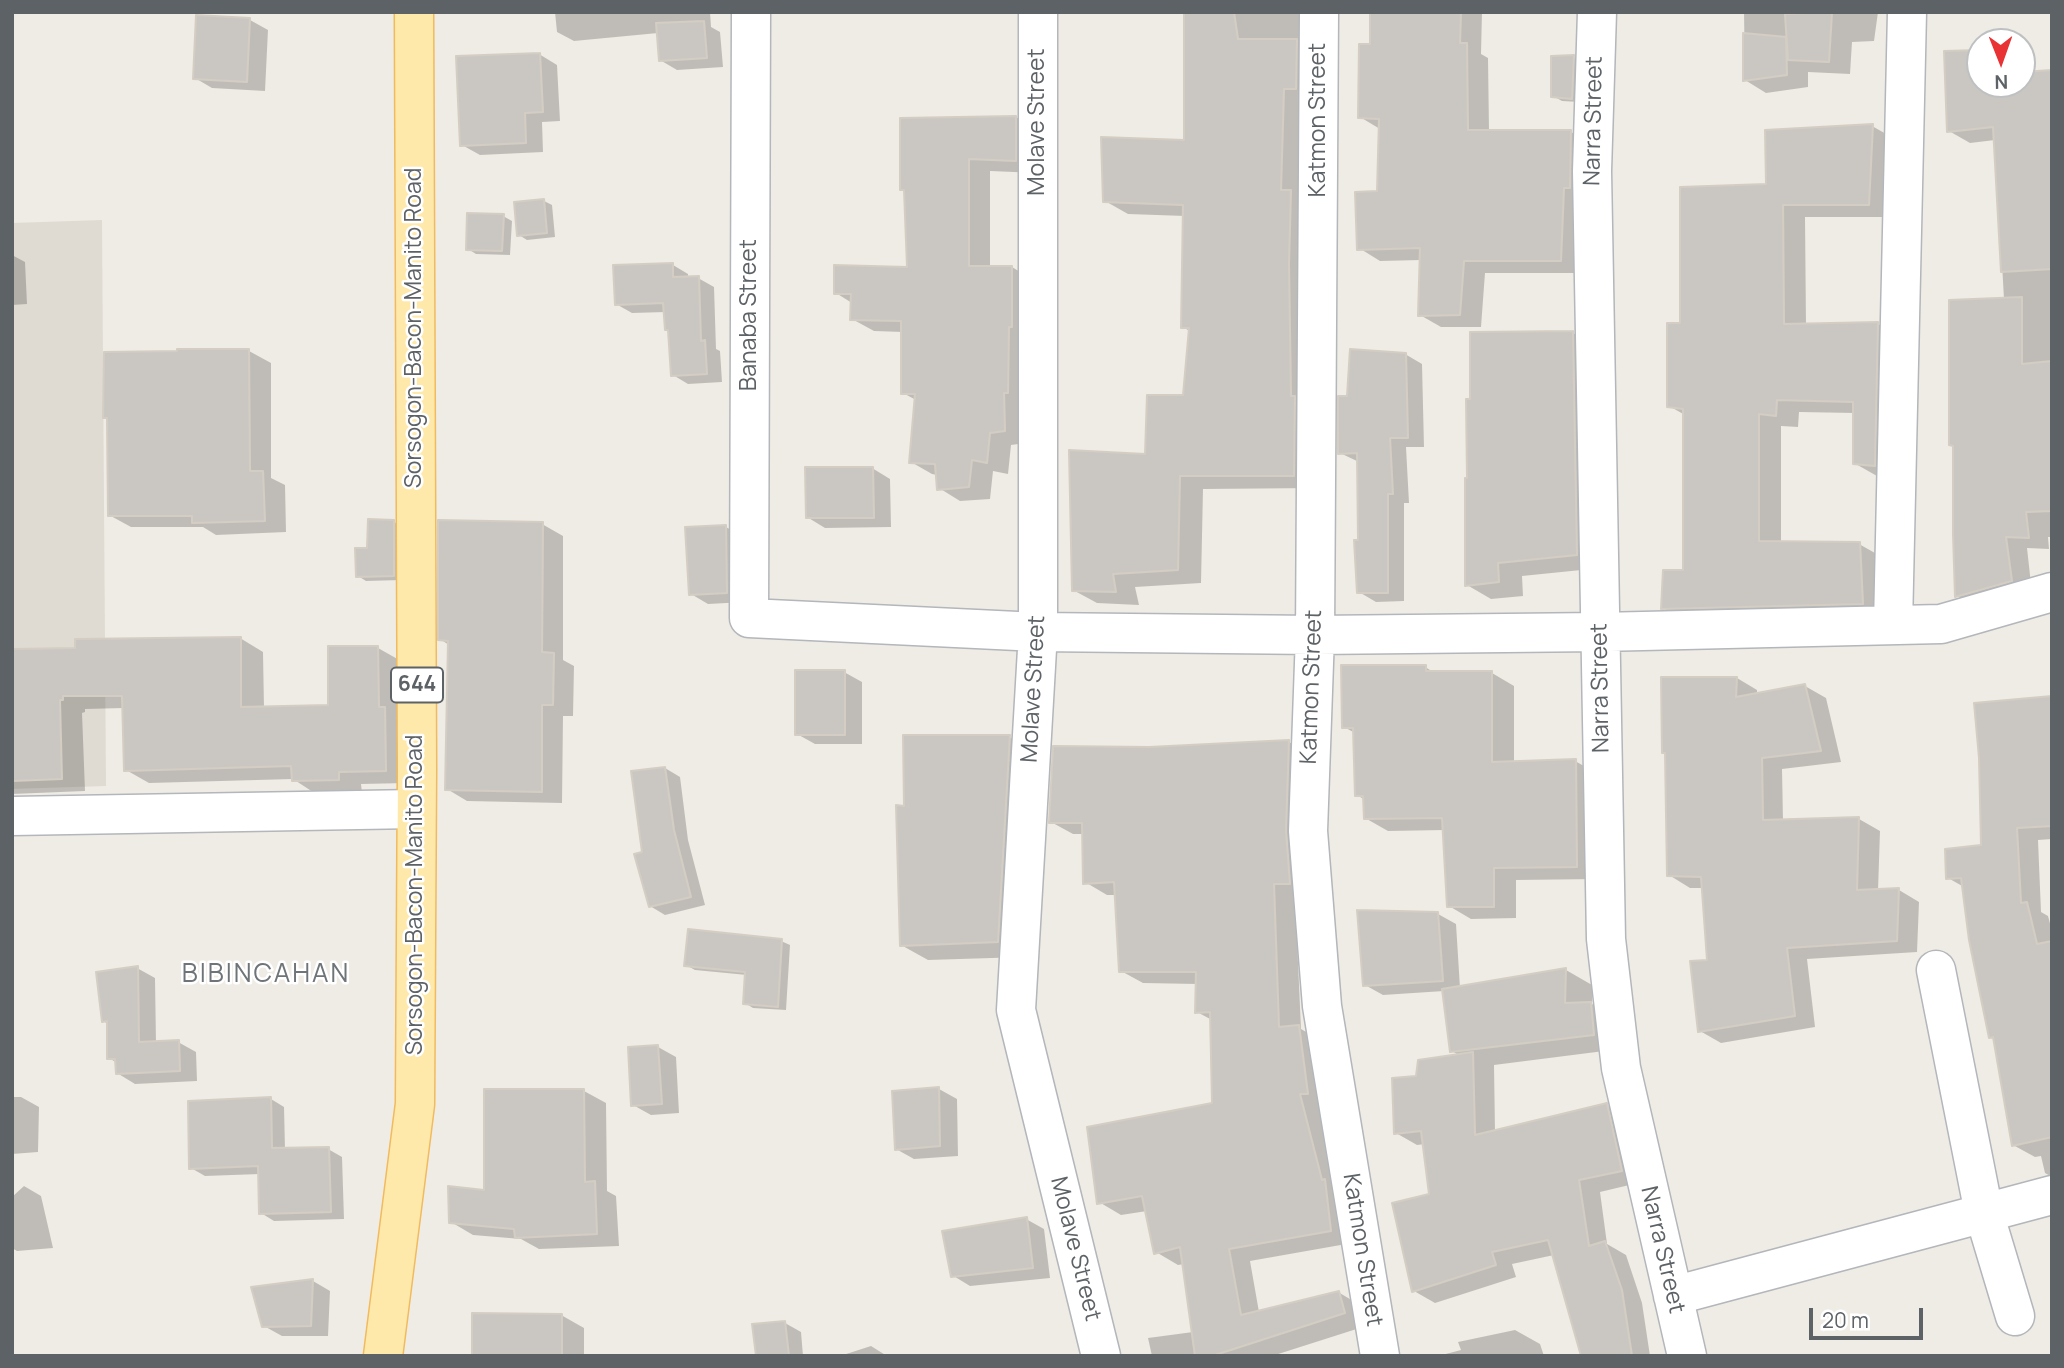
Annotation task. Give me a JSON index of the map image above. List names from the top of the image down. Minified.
{"streets":{"main road":["Sorsogon-Bacon-Manito Road","644"],"street":["Katmon Street","Narra Street","Molave Street","Banaba Street"]},"crossings":[["Molave Street","Banaba Street"]],"districts":["BIBINCAHAN"],"scale_bar":"20 m","north":"bottom"}
